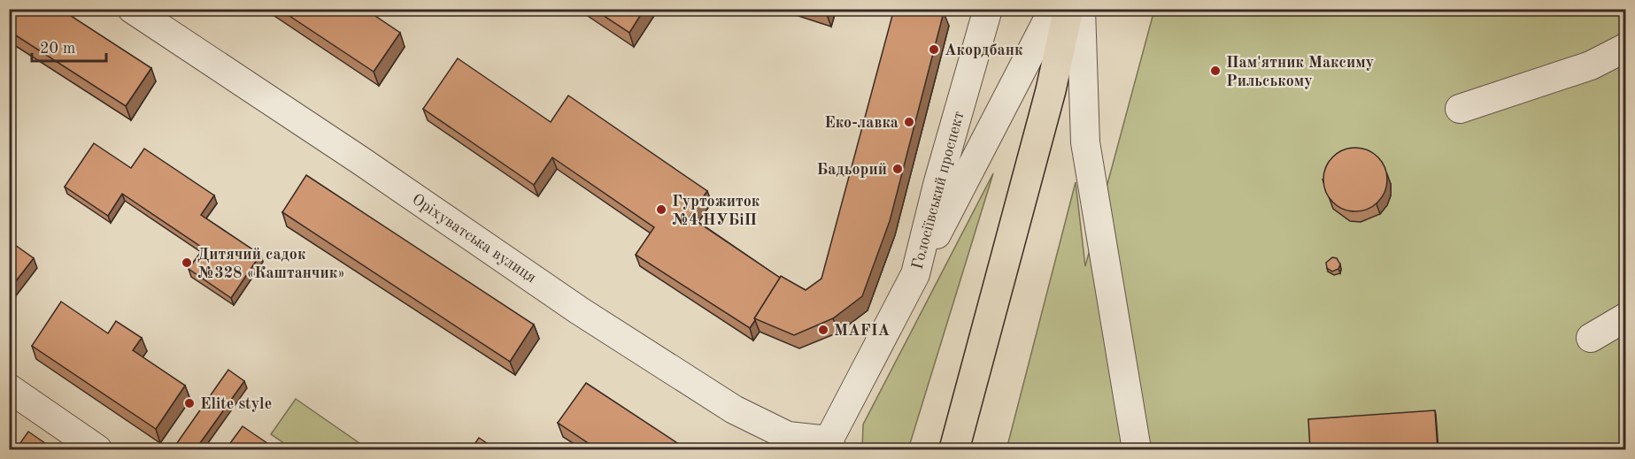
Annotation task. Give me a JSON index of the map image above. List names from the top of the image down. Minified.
{"streets":{"street":["Голосіївський проспект","Оріхуватська вулиця"]},"crossings":[["Голосіївський проспект","Оріхуватська вулиця"]],"places":["Акордбанк","Пам'ятник Максиму Рильському","Еко-лавка","Бадьорий","Гуртожиток №4 НУБіП","Дитячий садок №328 «Каштанчик»","MAFIA","Elite style"],"scale_bar":"20 m"}
